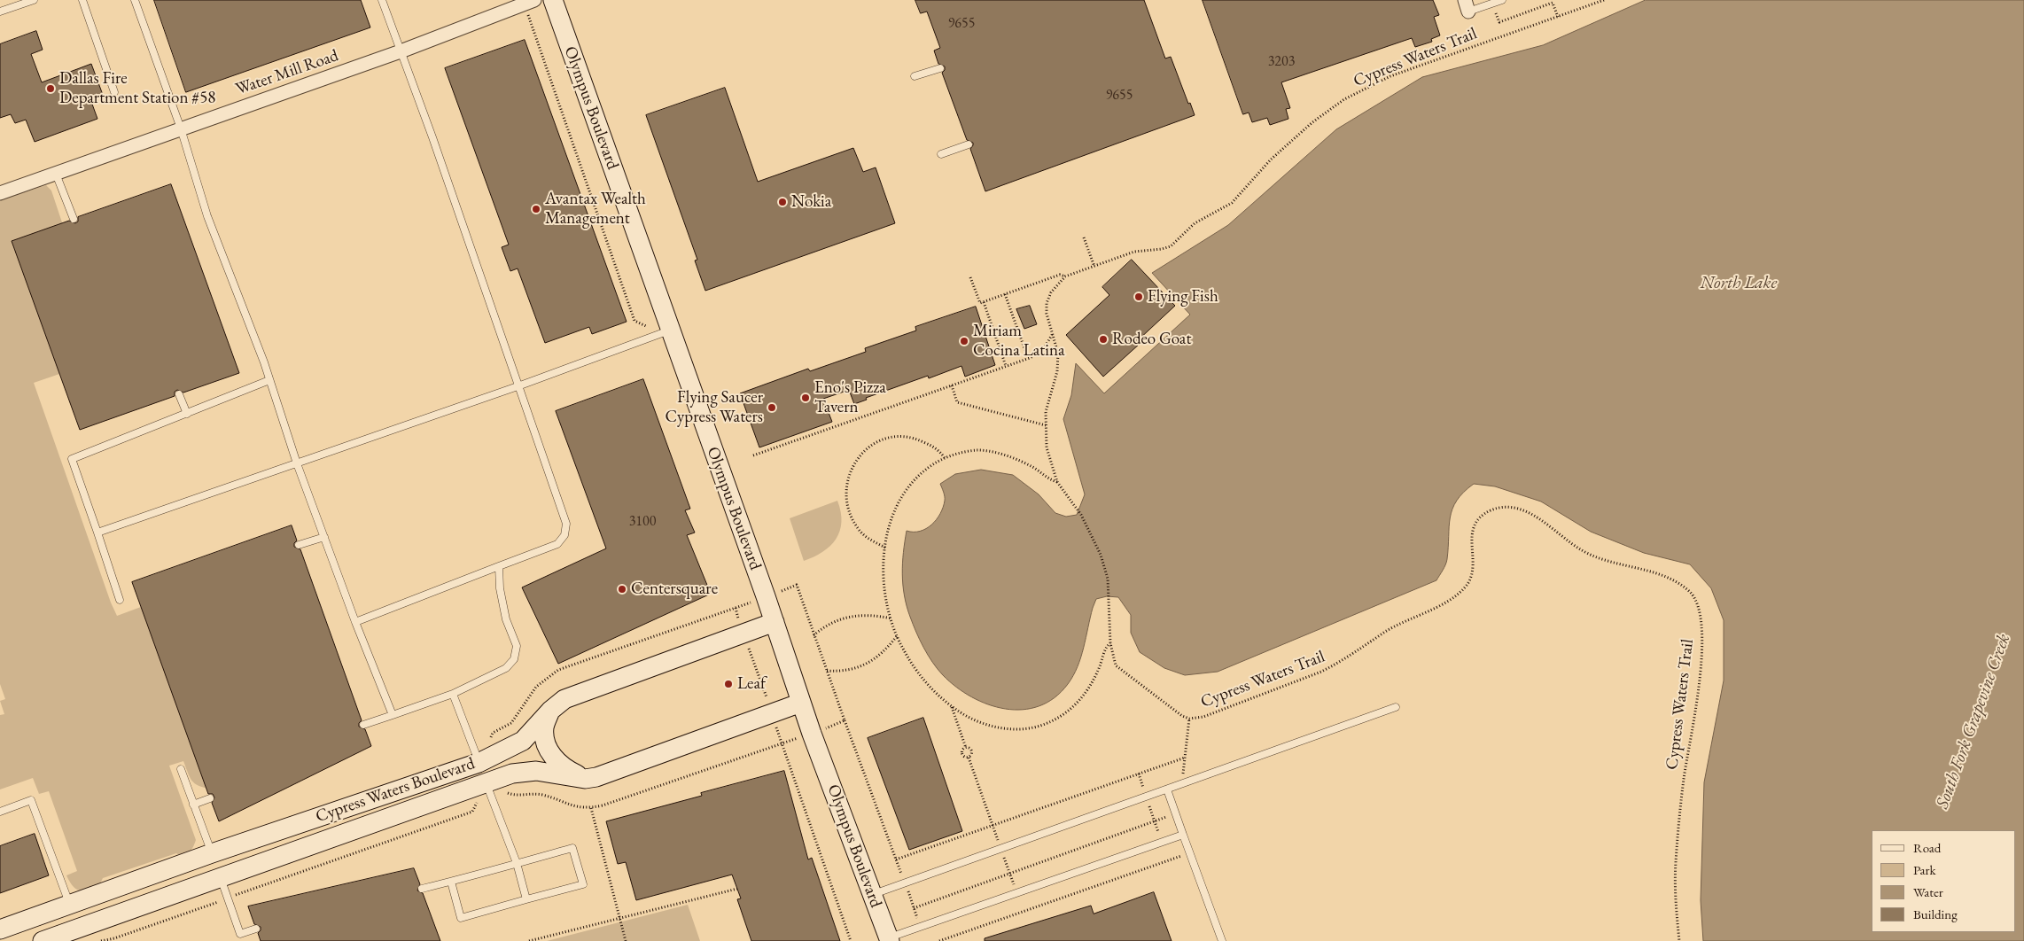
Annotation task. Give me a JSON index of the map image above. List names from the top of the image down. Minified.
{"streets":{"street":["Water Mill Road","Olympus Boulevard","Cypress Waters Boulevard"],"path":["Cypress Waters Trail"]},"crossings":[["Olympus Boulevard","Cypress Waters Boulevard"]],"water":["North Lake","South Fork Grapevine Creek"],"places":["Dallas Fire Department Station #58","Nokia","Avantax Wealth Management","Flying Fish","Rodeo Goat","Miriam Cocina Latina","Eno's Pizza Tavern","Flying Saucer Cypress Waters","Centersquare","Leaf"],"house_numbers":["9655","3203","9655","3100"],"legend":["Road","Park","Water","Building"]}
